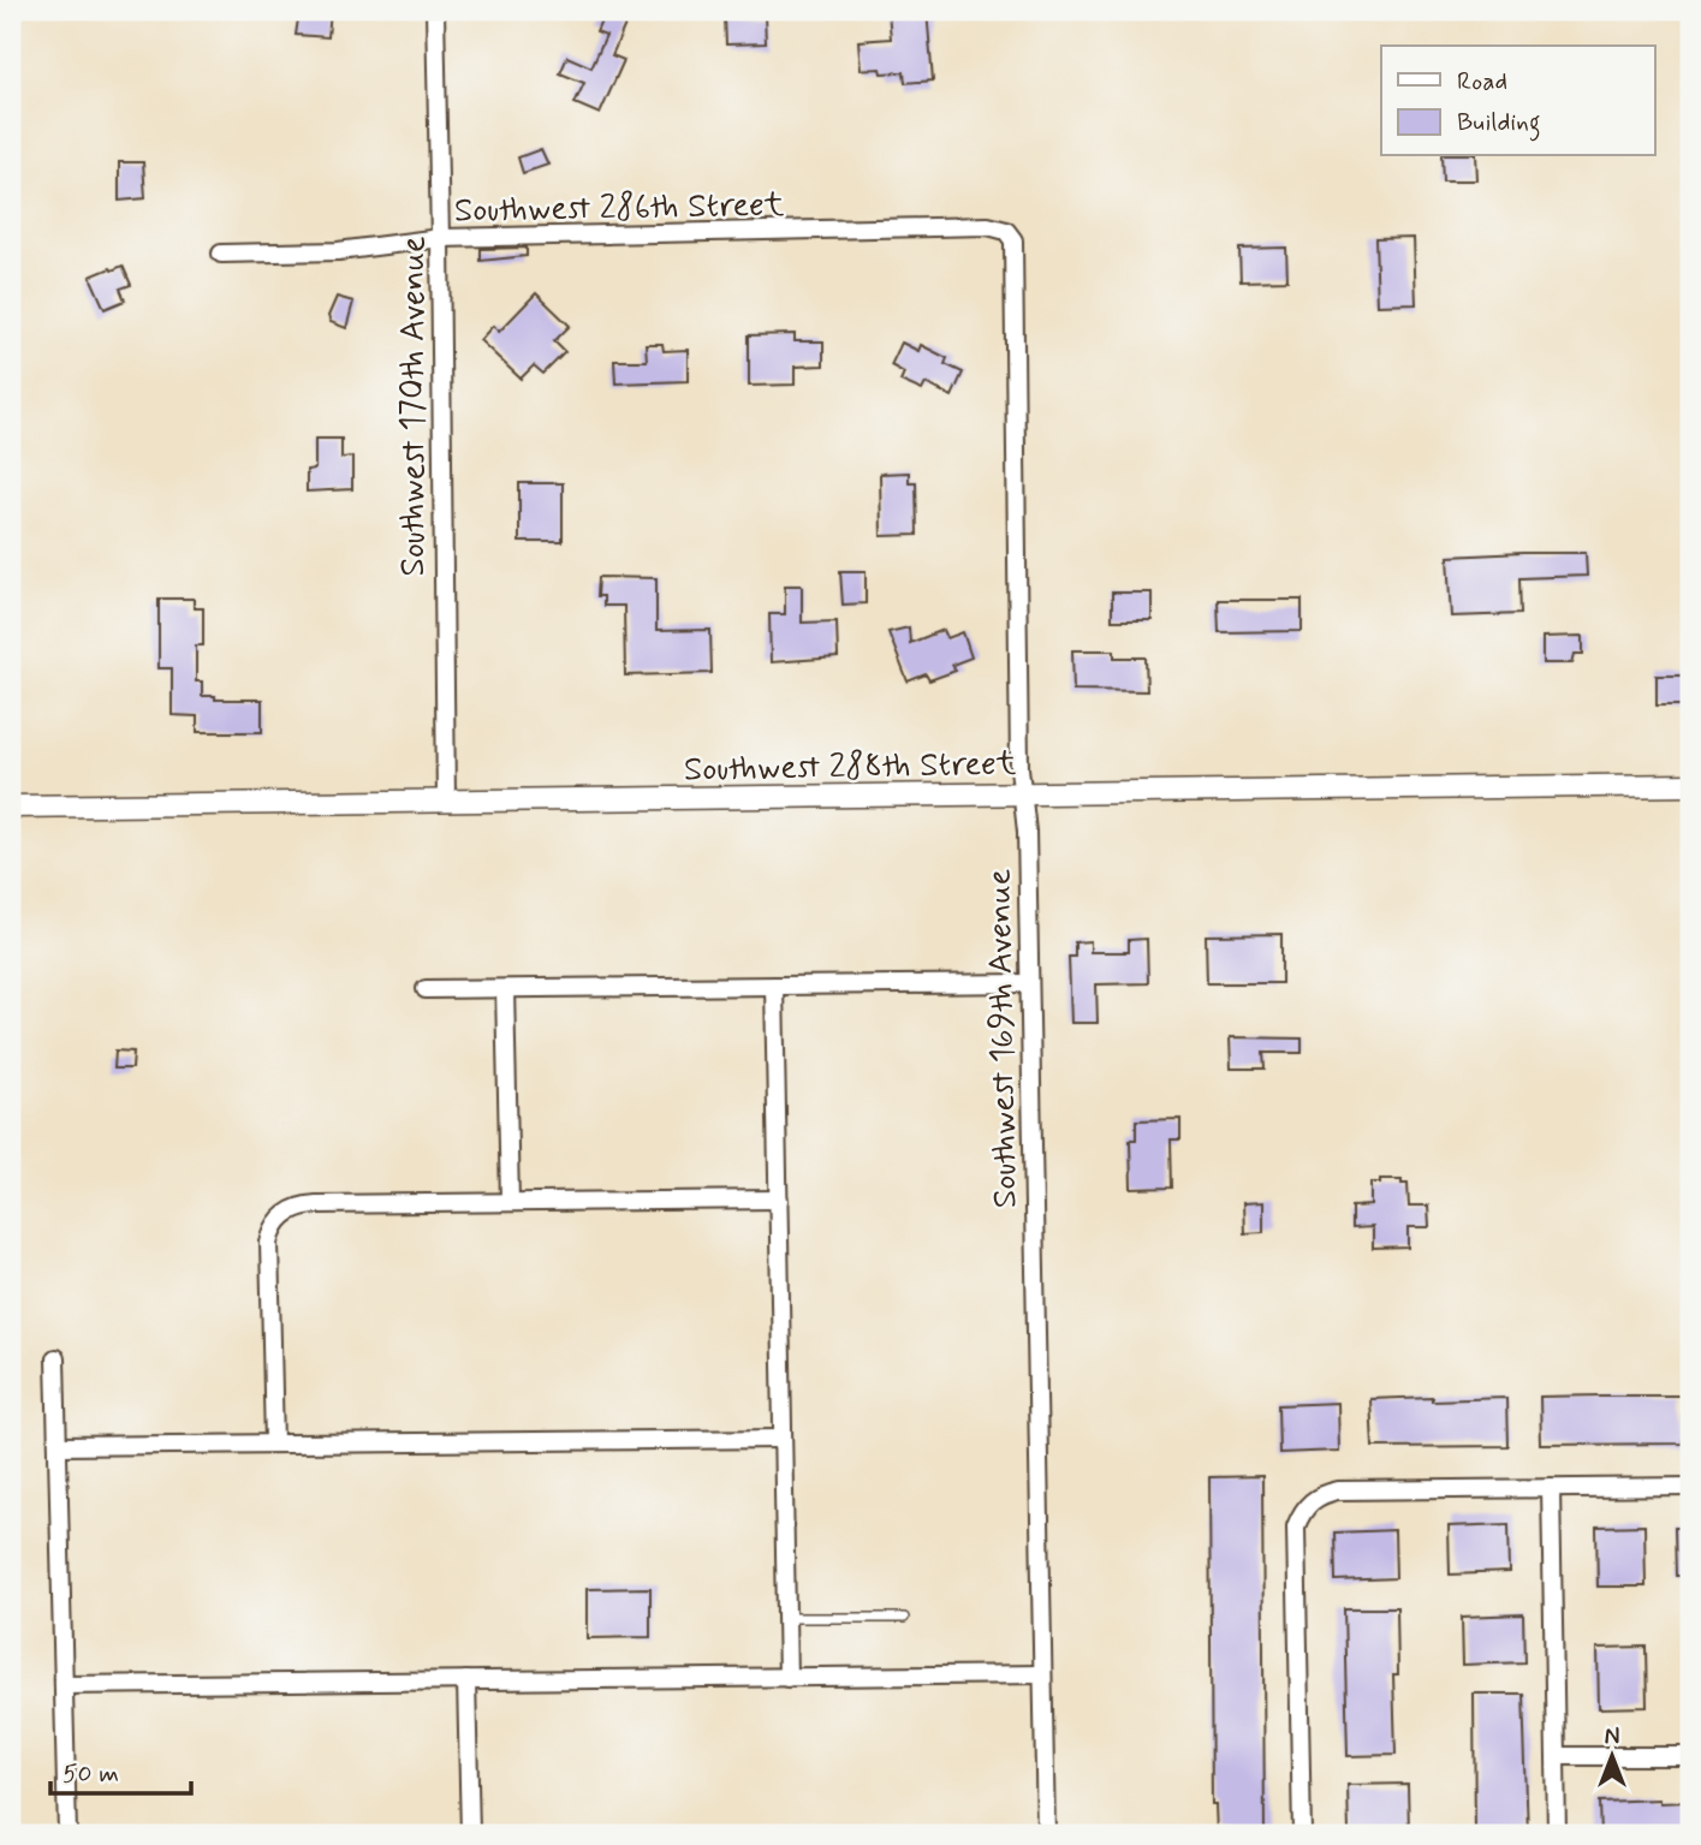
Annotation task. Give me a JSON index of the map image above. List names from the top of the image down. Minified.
{"streets":{"street":["Southwest 286th Street","Southwest 170th Avenue","Southwest 288th Street","Southwest 169th Avenue"]},"crossings":[["Southwest 286th Street","Southwest 170th Avenue"],["Southwest 286th Street","Southwest 169th Avenue"],["Southwest 170th Avenue","Southwest 288th Street"],["Southwest 288th Street","Southwest 169th Avenue"]],"legend":["Road","Building"],"scale_bar":"50 m","north":"top"}
